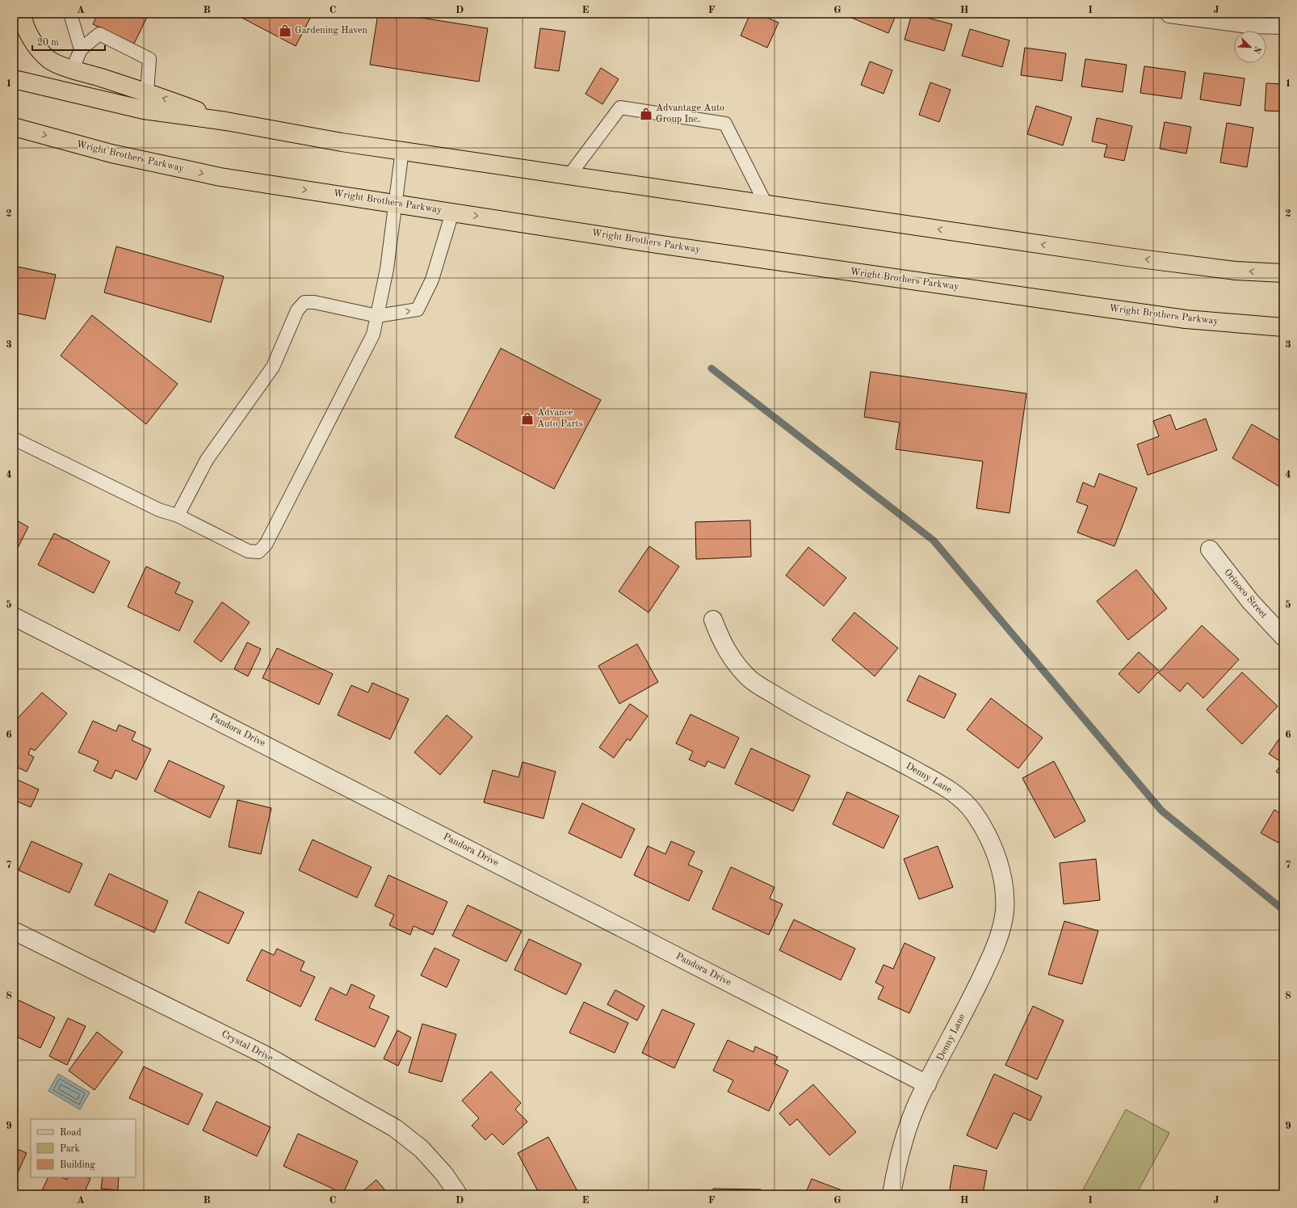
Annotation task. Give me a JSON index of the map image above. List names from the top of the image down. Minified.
{"streets":{"main road":["Wright Brothers Parkway"],"street":["Orinoco Street","Pandora Drive","Denny Lane","Crystal Drive"]},"crossings":[["Pandora Drive","Denny Lane"]],"places":{"shop":["Gardening Haven","Advantage Auto Group Inc.","Advance Auto Parts"]},"legend":["Road","Park","Building"],"scale_bar":"20 m","north":"bottom right","grid":{"columns":["A","B","C","D","E","F","G","H","I","J"],"rows":["1","2","3","4","5","6","7","8","9"]}}
